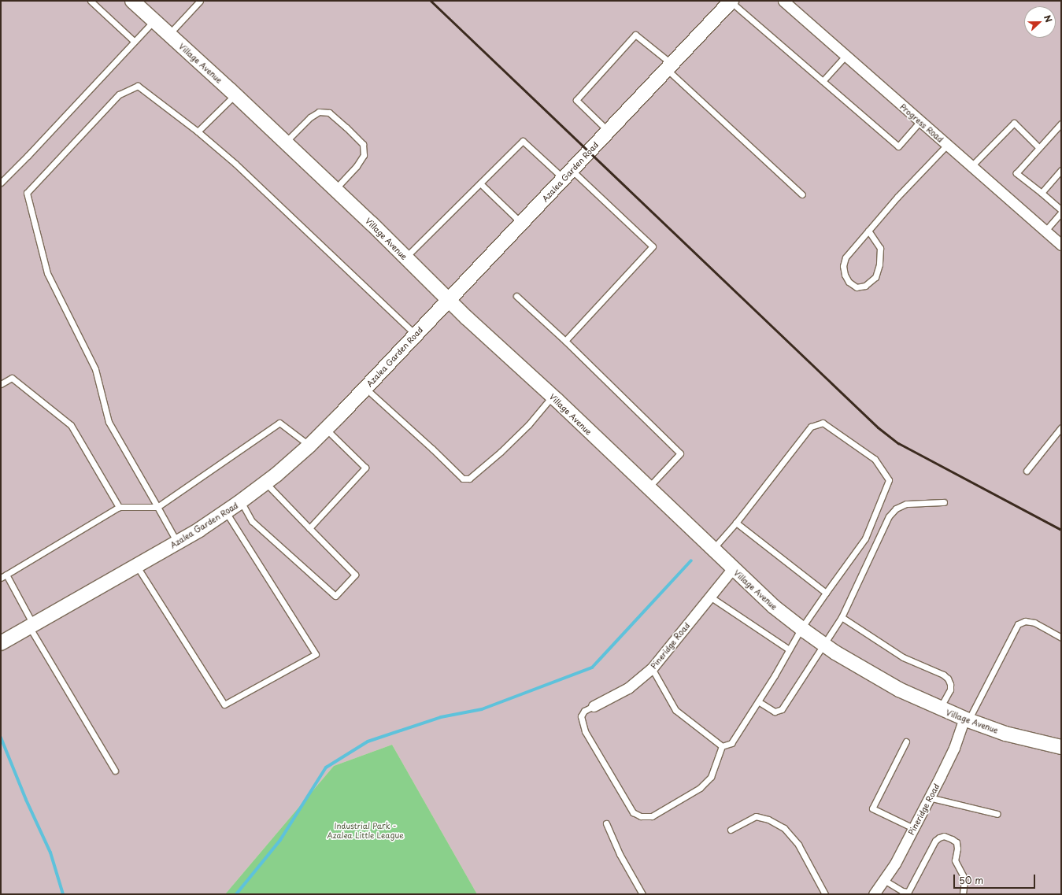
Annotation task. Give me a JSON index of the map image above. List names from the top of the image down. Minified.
{"streets":{"street":["Village Avenue","Progress Road","Azalea Garden Road","Pineridge Road"]},"crossings":[["Village Avenue","Azalea Garden Road"],["Village Avenue","Pineridge Road"]],"parks":["Industrial Park - Azalea Little League"],"scale_bar":"50 m","north":"right"}
